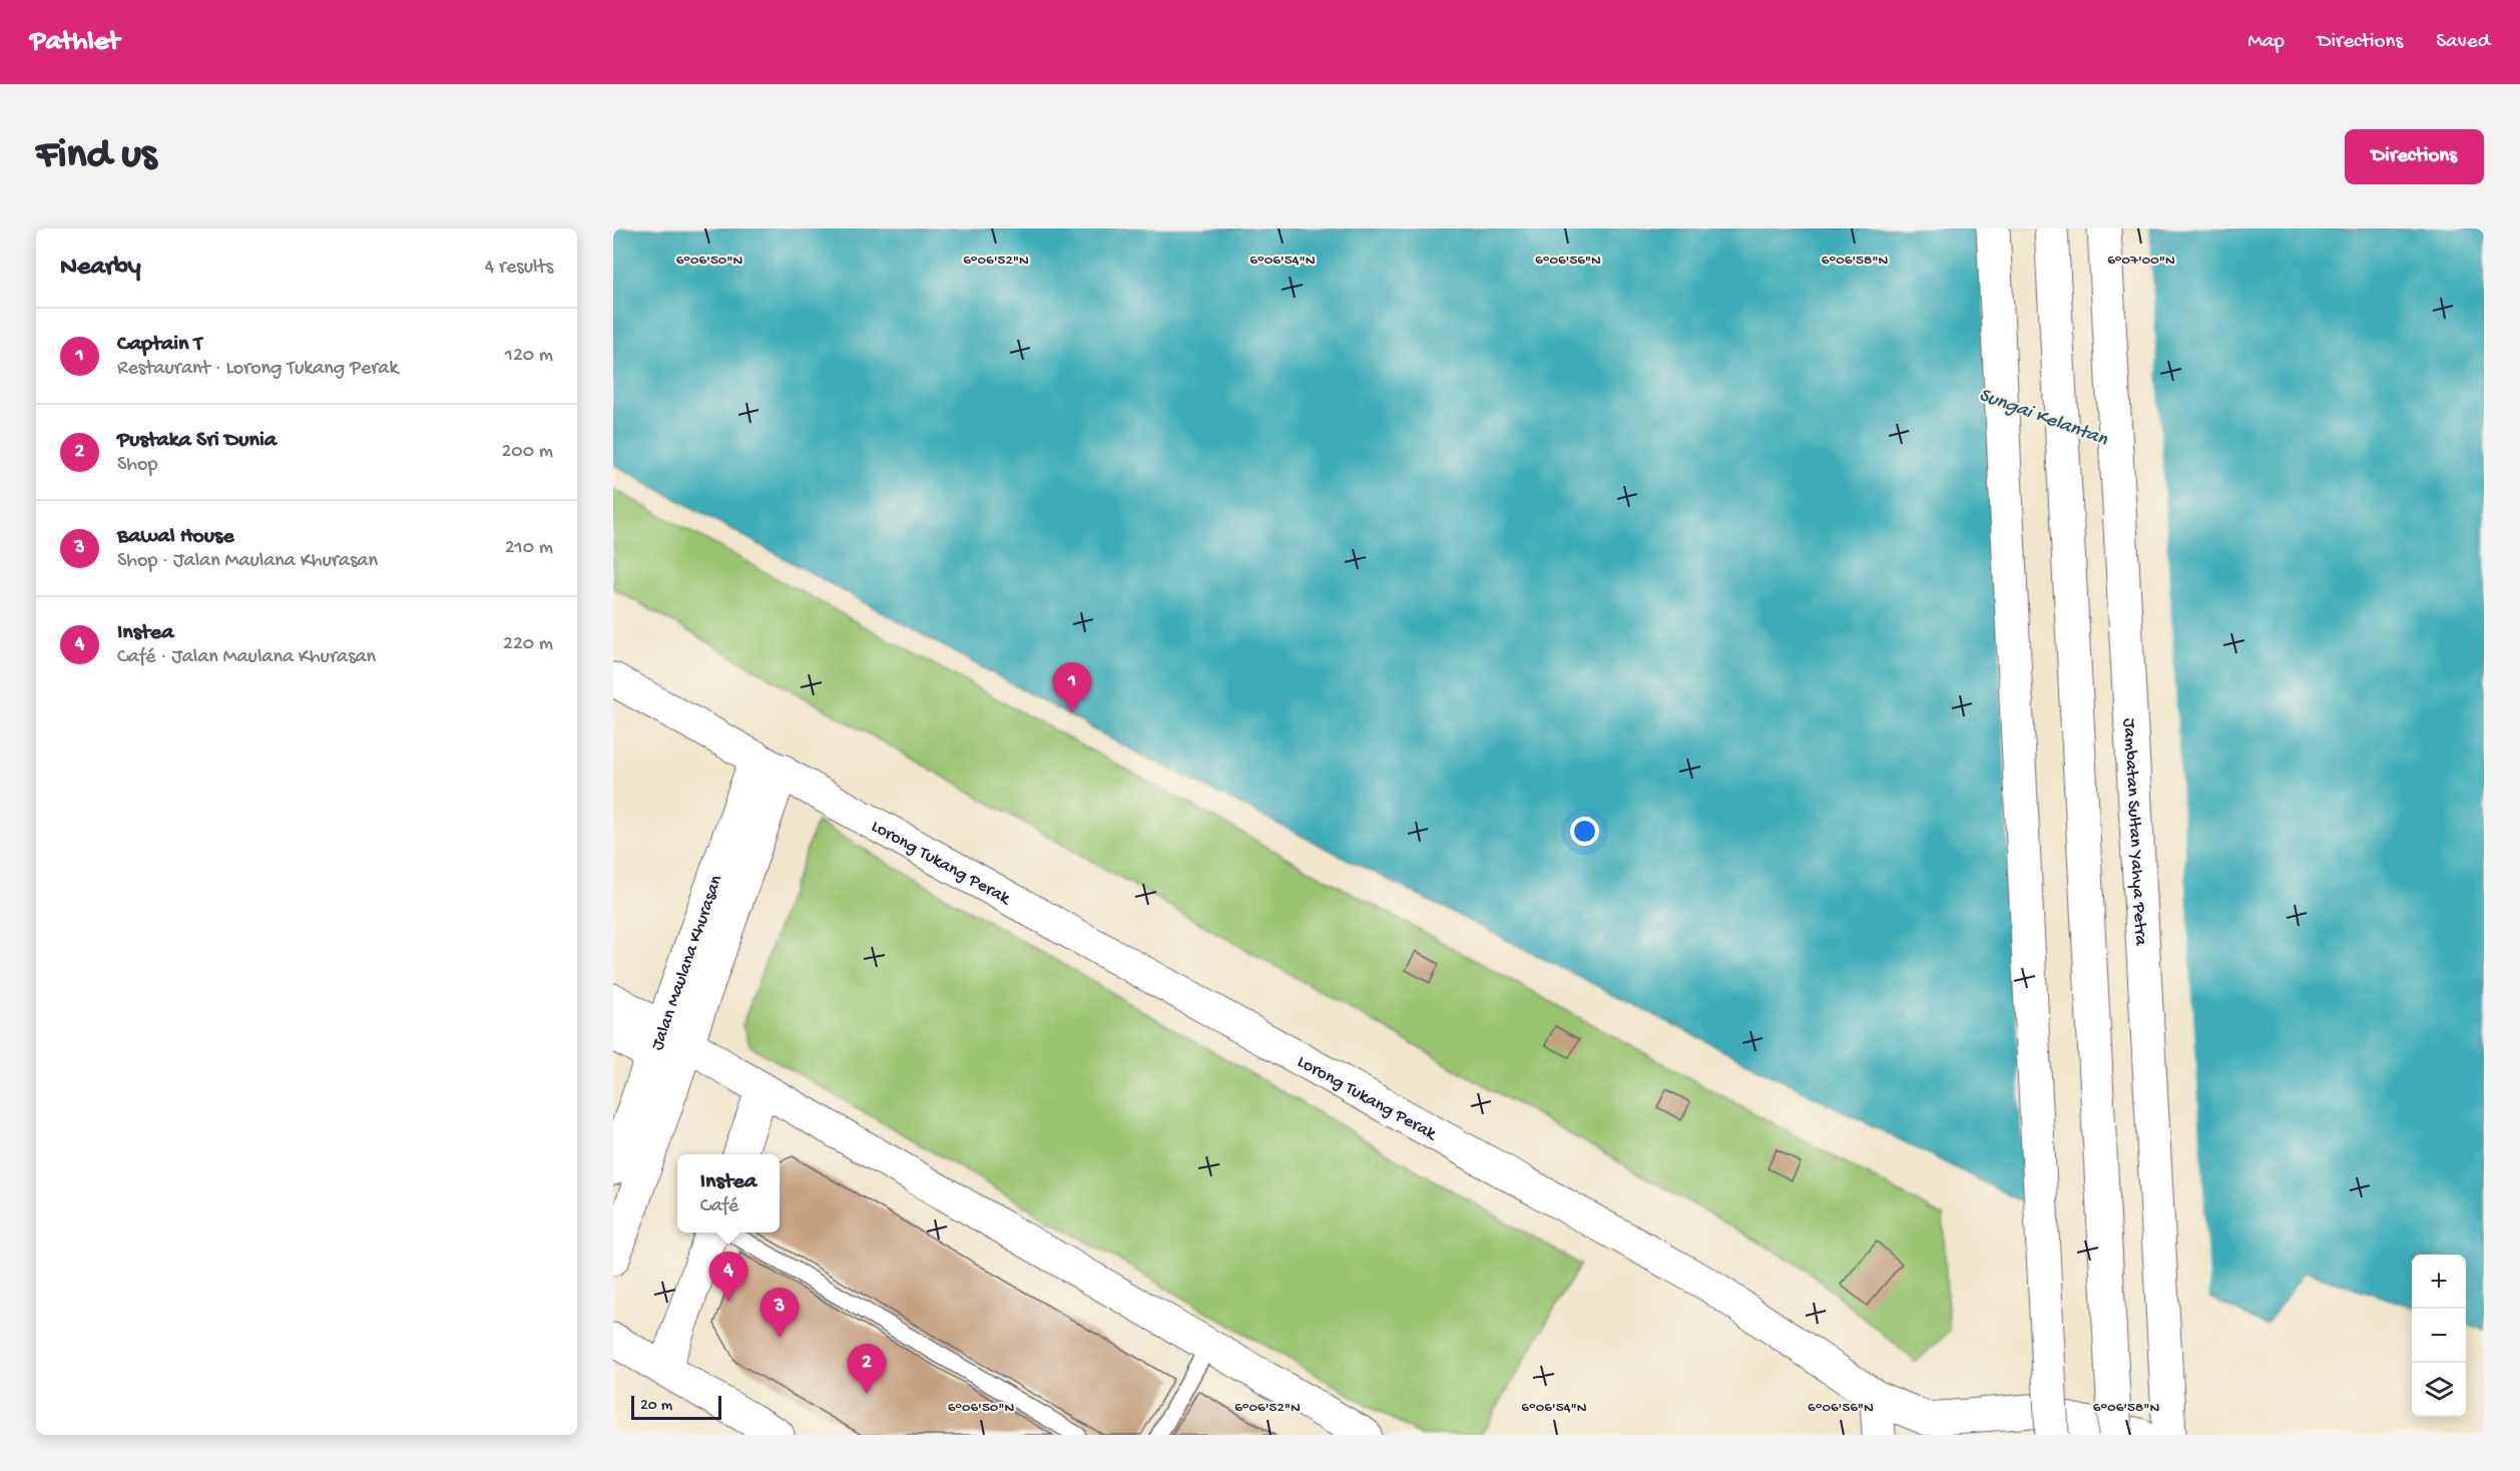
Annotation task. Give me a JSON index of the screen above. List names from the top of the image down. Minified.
{"streets":{"main road":["Jambatan Sultan Yahya Petra","Lorong Tukang Perak","Jalan Maulana Khurasan"]},"crossings":[["Lorong Tukang Perak","Jalan Maulana Khurasan"]],"water":["Sungai Kelantan"],"scale_bar":"20 m","page":{"header":"Pathlet","nav":["Map","Directions","Saved"],"buttons":"Directions","title":"Find us","heading":["Nearby","4 results"],"list":[{"mark":"1","name":"Captain T","note":"Restaurant · Lorong Tukang Perak","value":"120 m"},{"mark":"2","name":"Pustaka Sri Dunia","note":"Shop","value":"200 m"},{"mark":"3","name":"Bawal House","note":"Shop · Jalan Maulana Khurasan","value":"210 m"},{"mark":"4","name":"Instea","note":"Café · Jalan Maulana Khurasan","value":"220 m"}],"pins":["1","4","3","2"],"popup":["Instea","Café"],"map_buttons":["+","−"],"scale":"20 m"},"coordinates":["6°06'50\"N","6°06'52\"N","6°06'54\"N","6°06'56\"N","6°06'58\"N","6°07'00\"N"]}
